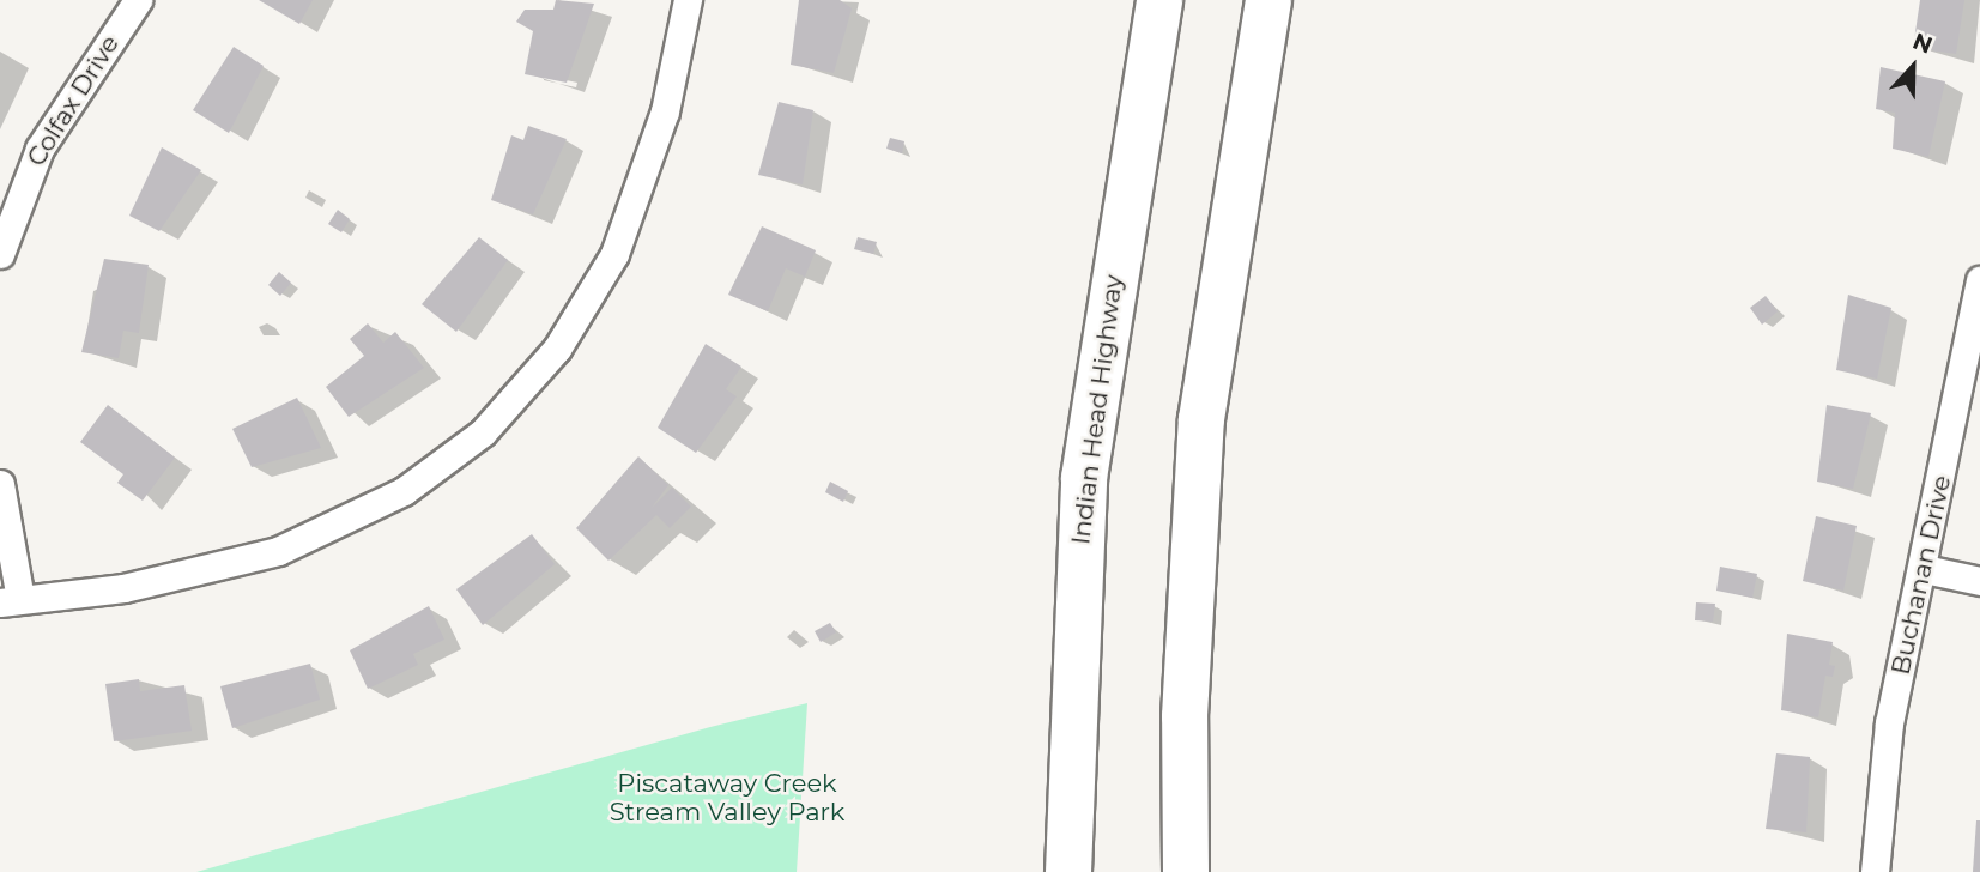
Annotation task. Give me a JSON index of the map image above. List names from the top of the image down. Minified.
{"streets":{"highway":["Indian Head Highway"],"street":["Colfax Drive","Buchanan Drive"]},"parks":["Piscataway Creek Stream Valley Park"],"north":"top"}
